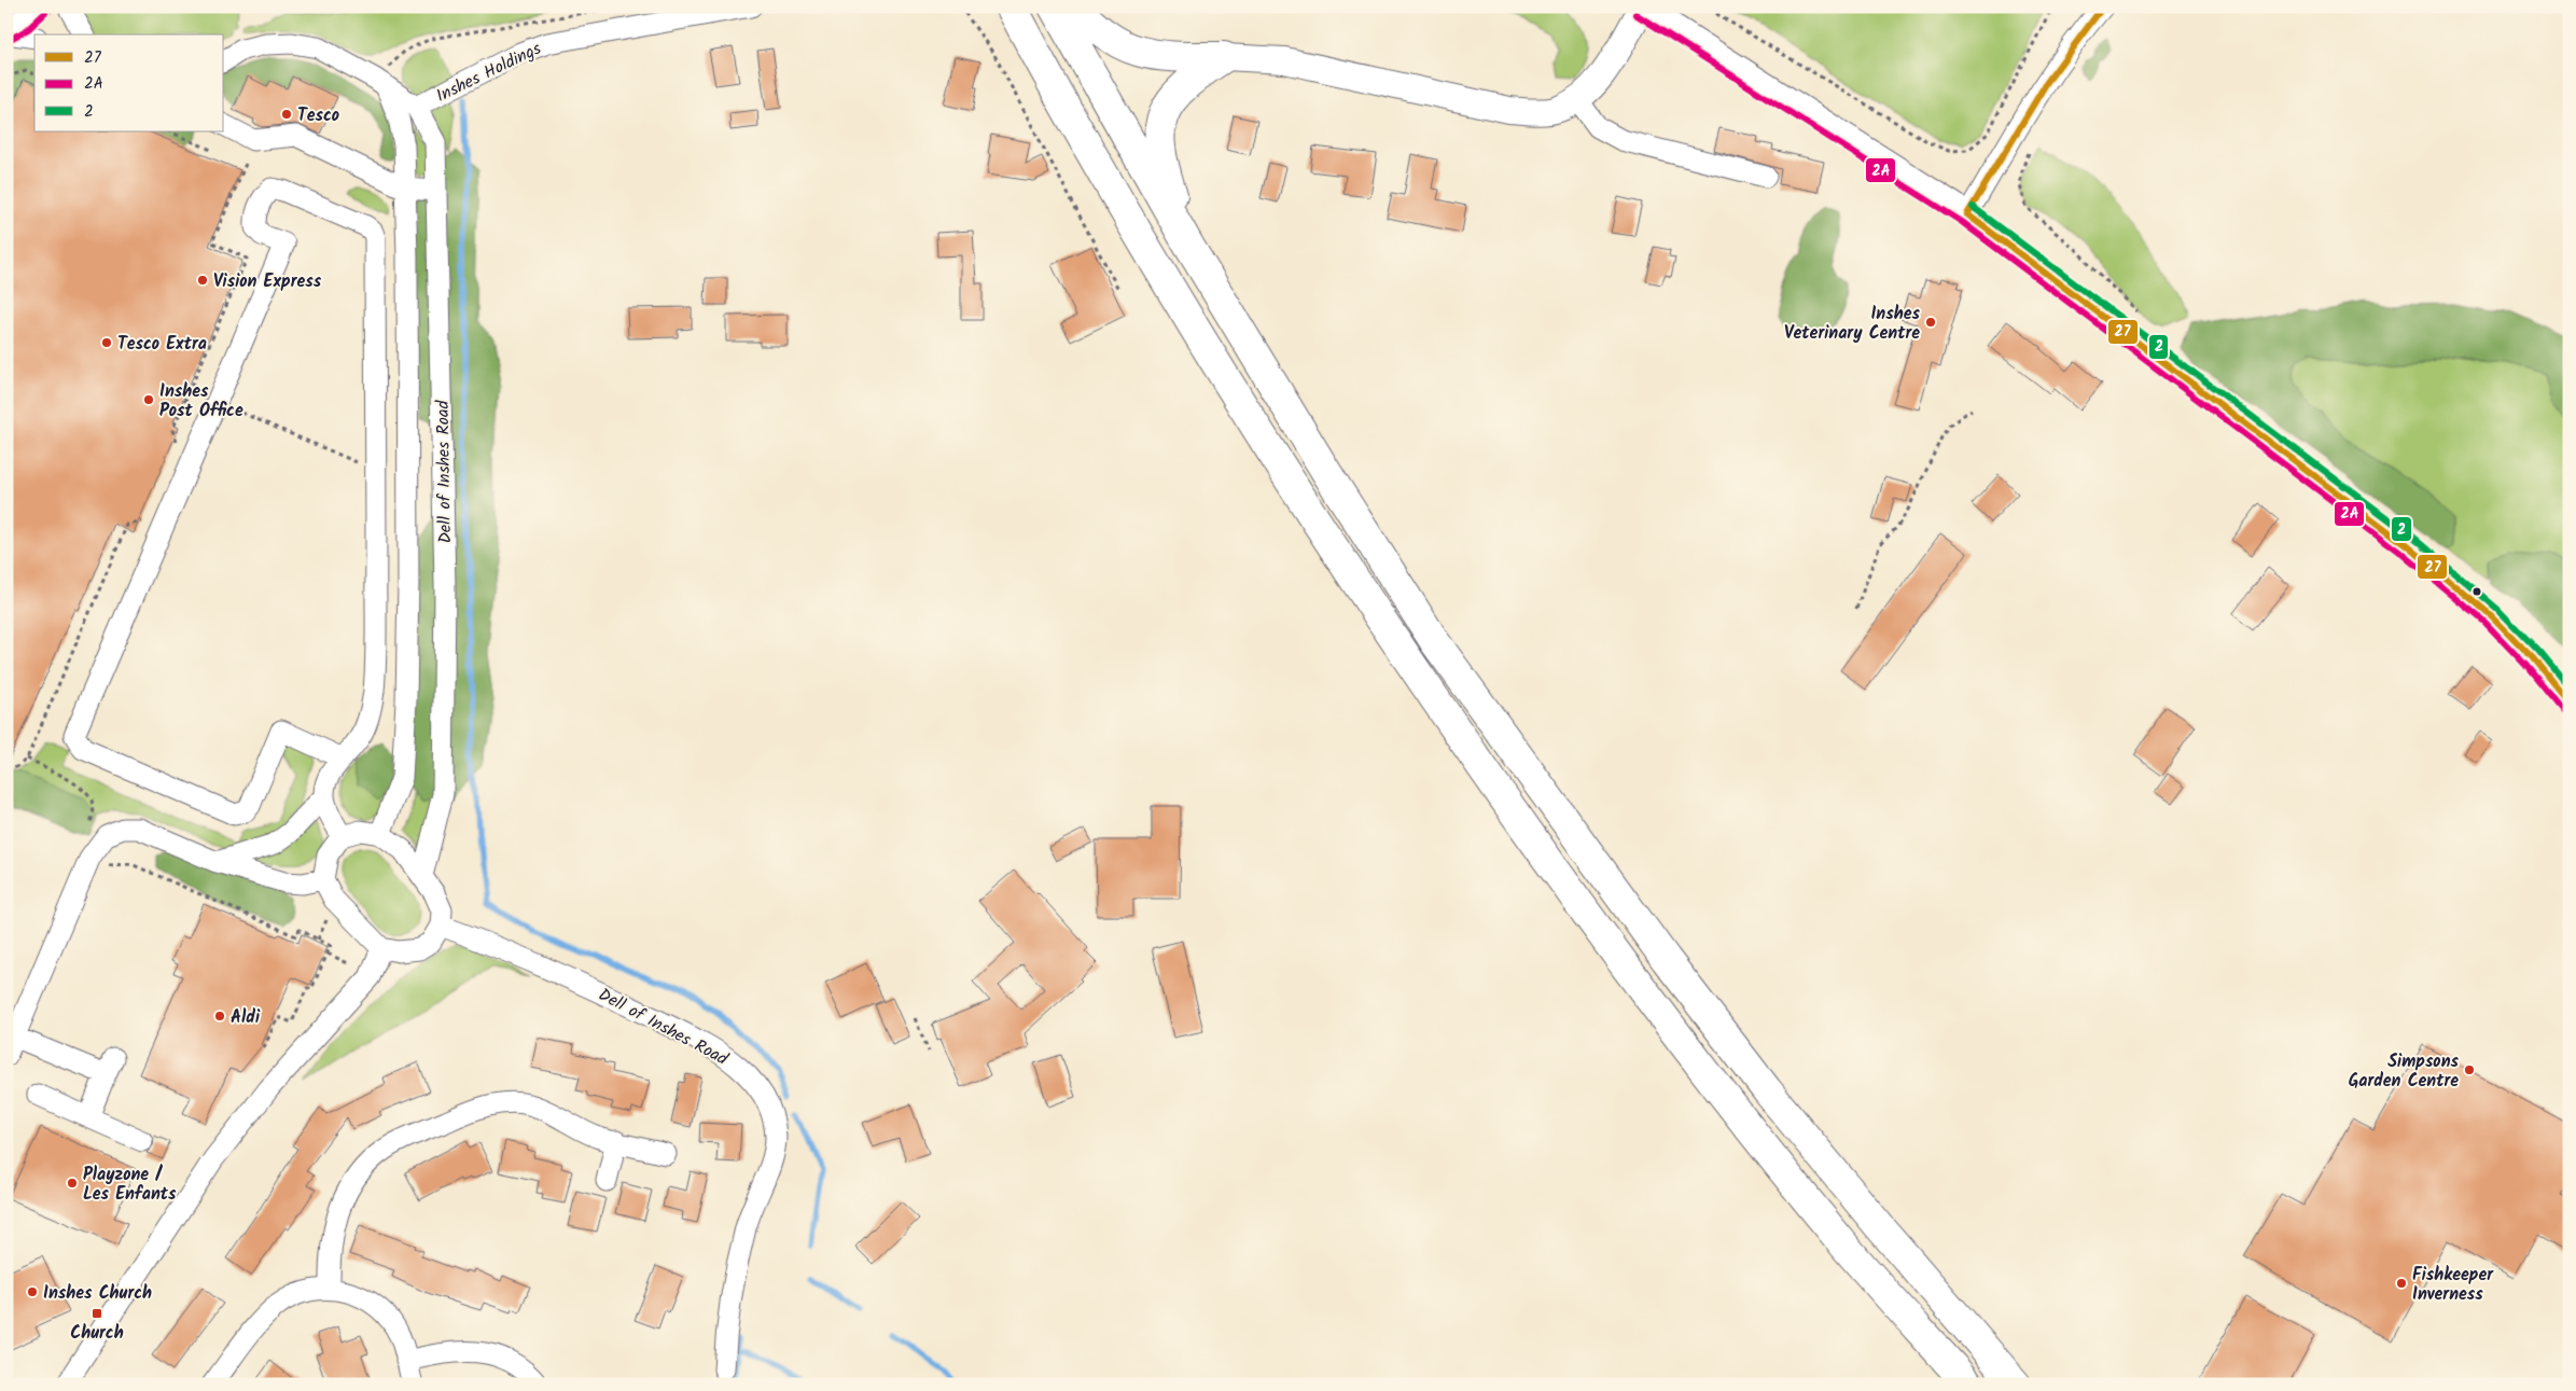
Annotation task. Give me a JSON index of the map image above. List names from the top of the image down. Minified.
{"streets":{"street":["Inshes Holdings","Dell of Inshes Road"]},"crossings":[["Inshes Holdings","Dell of Inshes Road"]],"places":{"other":["Tesco","Vision Express","Inshes Veterinary Centre","Tesco Extra","Inshes Post Office","Aldi","Simpsons Garden Centre","Playzone / Les Enfants","Fishkeeper Inverness","Inshes Church"],"transit":["Church"]},"lines":["transit line 27","transit line 2A","transit line 2"],"legend":["27","2A","2"]}
